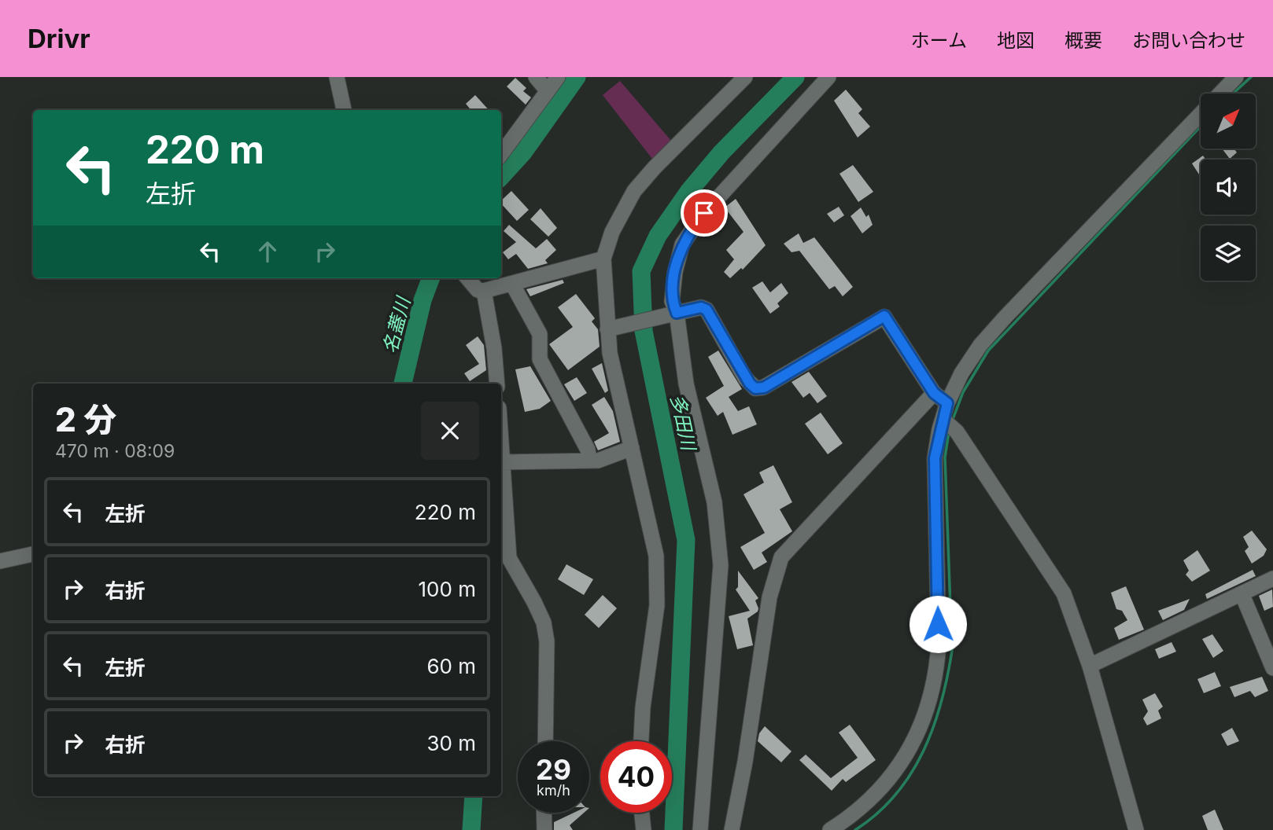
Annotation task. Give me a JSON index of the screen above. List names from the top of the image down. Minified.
{"water":["名蓋川","多田川"],"north":"top right","page":{"header":"Drivr","nav":["ホーム","地図","概要","お問い合わせ"],"turn":["220 m","左折"],"heading":["2 分","470 m · 08:09"],"list":[{"name":"左折","value":"220 m"},{"name":"右折","value":"100 m"},{"name":"左折","value":"60 m"},{"name":"右折","value":"30 m"}],"speed":"29 km/h","limit":"40"}}
